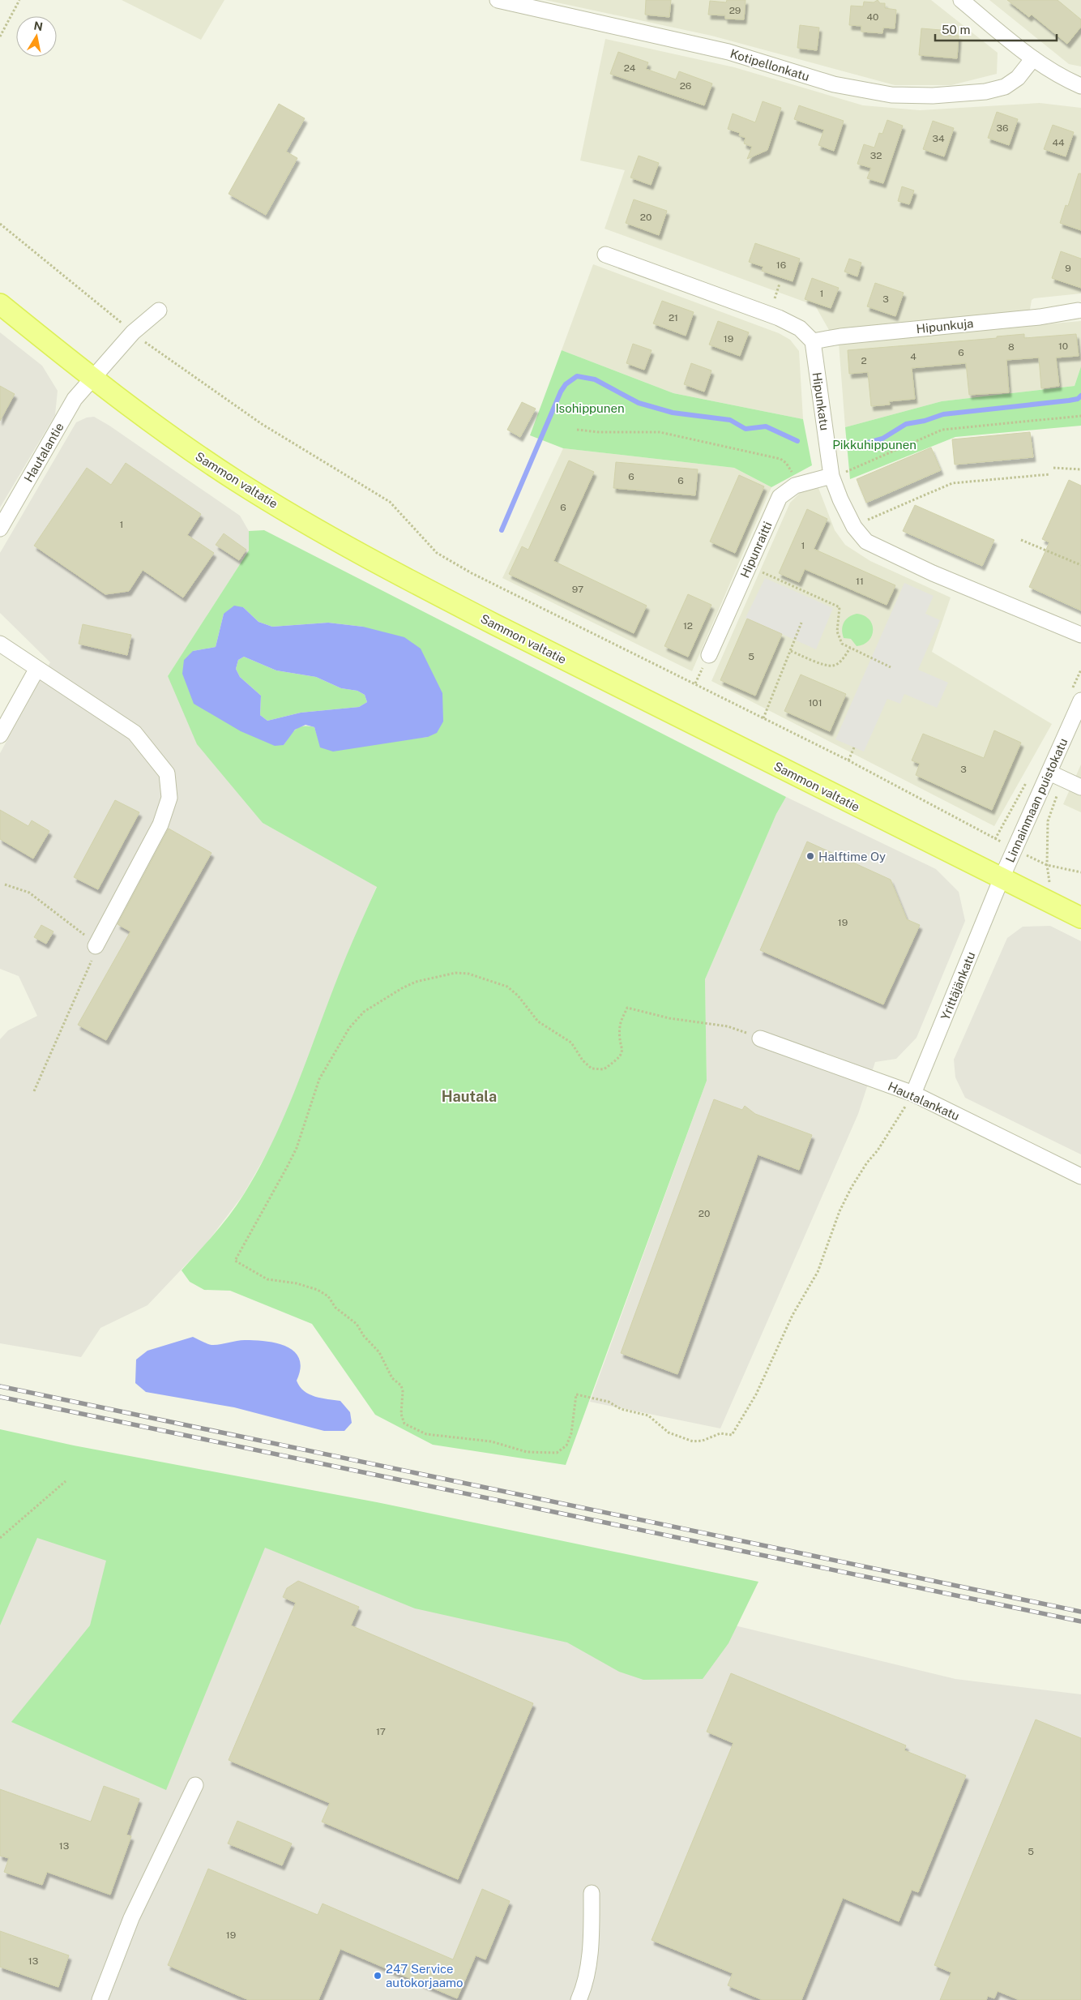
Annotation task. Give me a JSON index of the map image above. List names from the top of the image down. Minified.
{"streets":{"main road":["Sammon valtatie"],"street":["Kotipellonkatu","Hipunkuja","Hipunkatu","Hautalantie","Hipunraitti","Linnainmaan puistokatu","Yrittäjänkatu","Hautalankatu"]},"crossings":[["Hipunkuja","Hipunkatu"],["Hipunkatu","Hipunraitti"],["Hautalantie","Sammon valtatie"],["Sammon valtatie","Linnainmaan puistokatu"],["Sammon valtatie","Yrittäjänkatu"],["Linnainmaan puistokatu","Yrittäjänkatu"],["Yrittäjänkatu","Hautalankatu"]],"districts":["Hautala"],"parks":["Isohippunen","Pikkuhippunen"],"places":["Halftime Oy","247 Service autokorjaamo"],"house_numbers":["29","40","24","26","36","34","44","32","20","16","9","1","3","21","19","10","8","6","4","2","6","6","6","1","1","11","97","12","5","101","3","19","20","17","13","5","19","13"],"scale_bar":"50 m","north":"top"}
